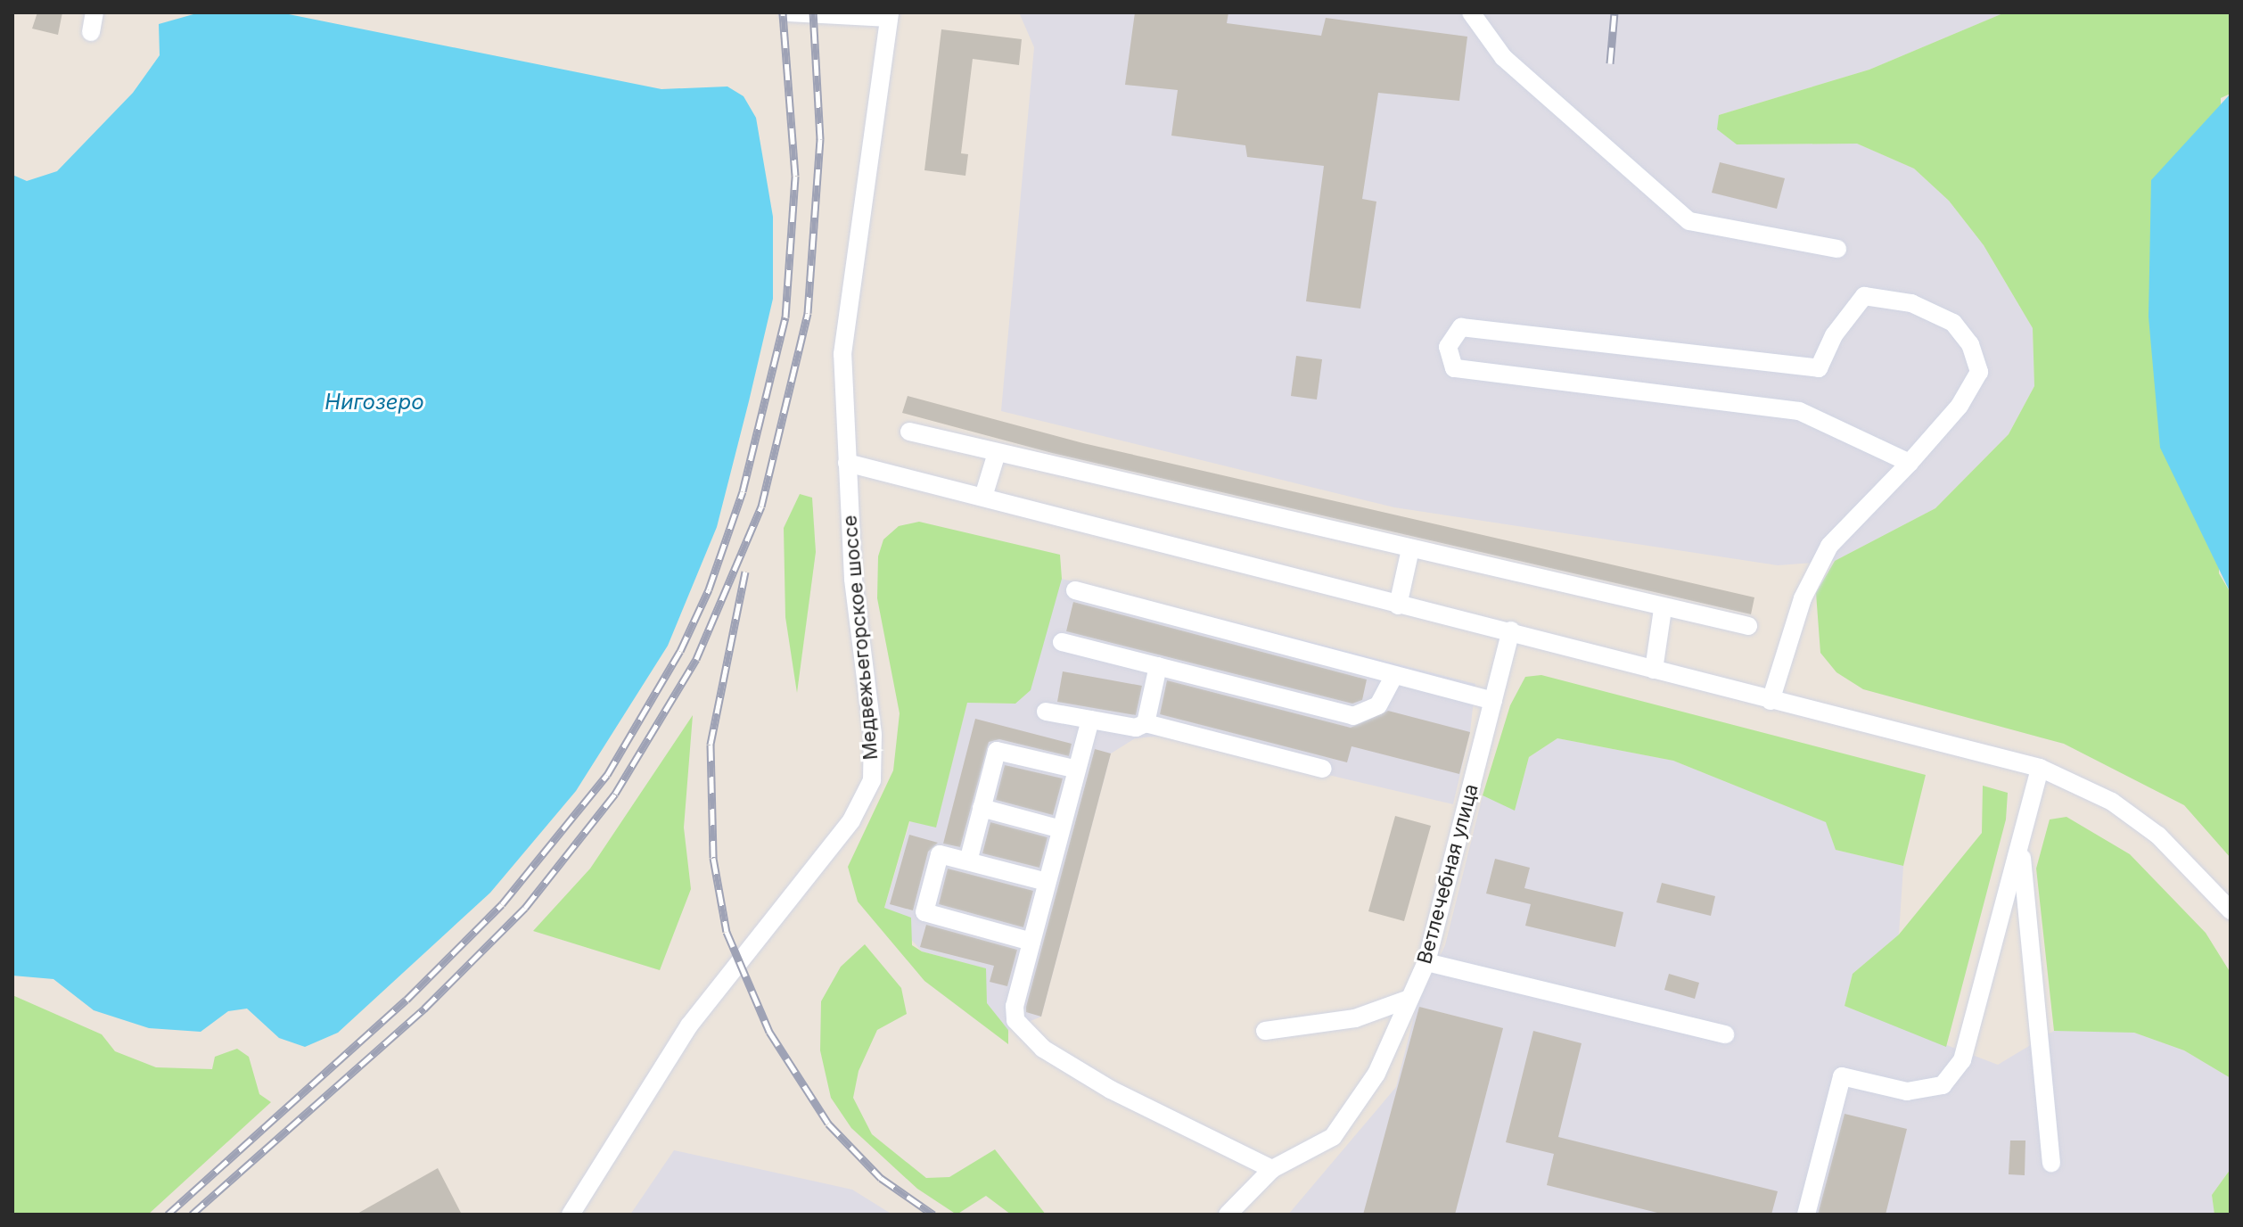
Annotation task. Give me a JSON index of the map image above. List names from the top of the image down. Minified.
{"streets":{"street":["Медвежьегорское шоссе","Ветлечебная улица"]},"water":["Нигозеро"]}
